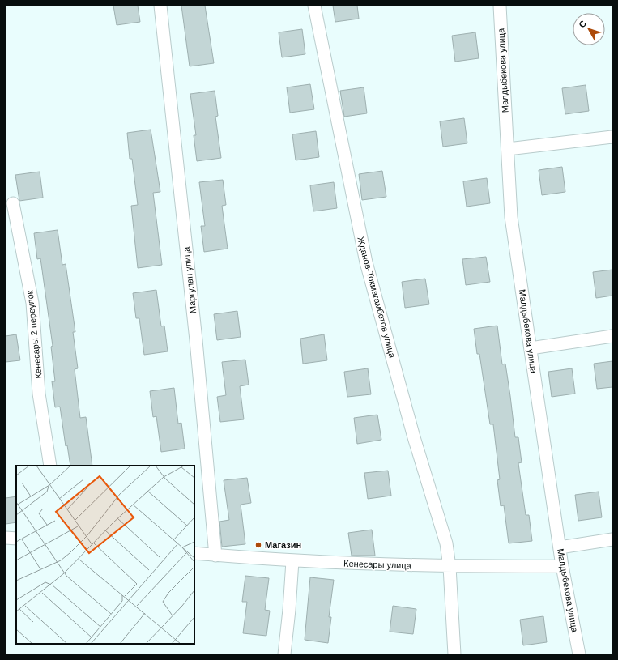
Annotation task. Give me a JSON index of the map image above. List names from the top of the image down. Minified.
{"streets":{"street":["Малдыбекова улица","Маргулан улица","Жданов-Токмагамбетов улица","Кенесары 2 переулок","Кенесары улица"]},"crossings":[["Малдыбекова улица","Кенесары улица"],["Маргулан улица","Кенесары улица"],["Жданов-Токмагамбетов улица","Кенесары улица"]],"places":["Магазин"],"north":"top left"}
